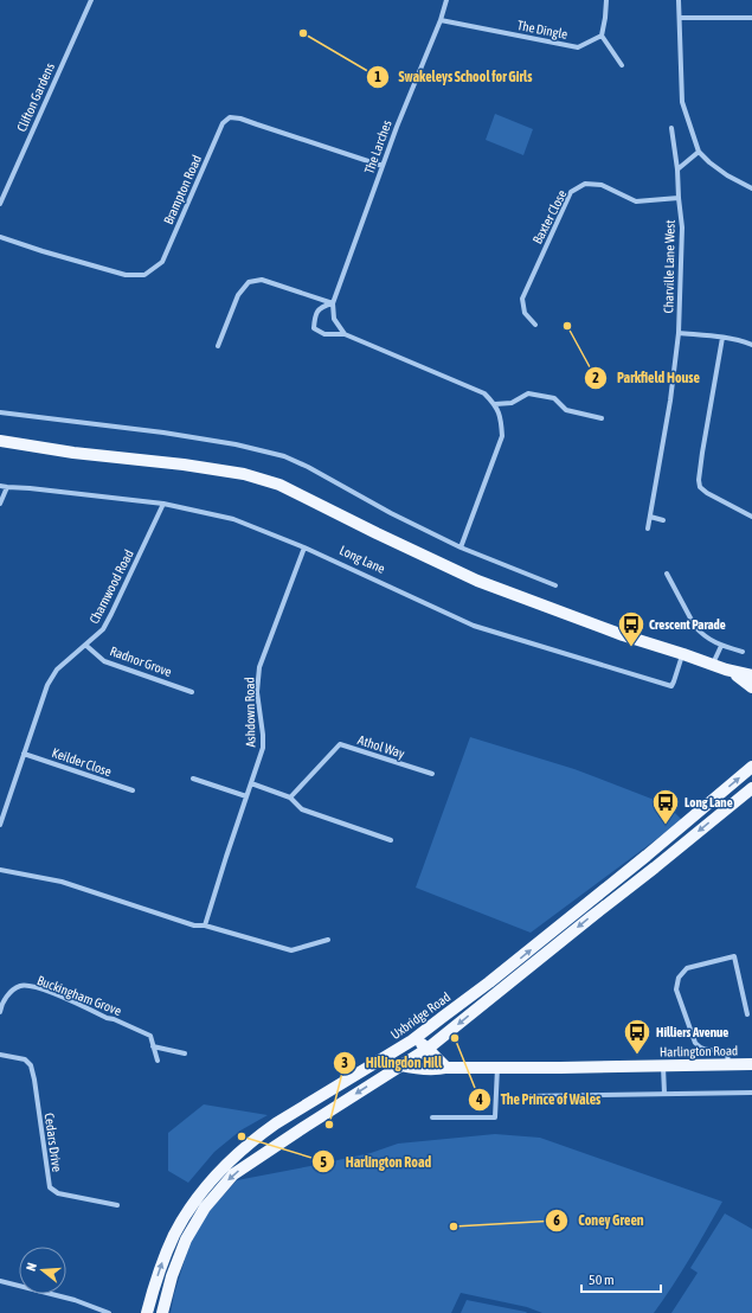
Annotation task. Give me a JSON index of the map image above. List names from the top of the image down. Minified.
{"streets":{"main road":["Uxbridge Road","Harlington Road"],"street":["The Dingle","Clifton Gardens","The Larches","Brampton Road","Baxter Close","Charville Lane West","Long Lane","Charnwood Road","Radnor Grove","Ashdown Road","Athol Way","Keilder Close","Buckingham Grove","Cedars Drive"]},"crossings":[["The Dingle","The Larches"],["The Larches","Brampton Road"],["Baxter Close","Charville Lane West"],["Long Lane","Charnwood Road"],["Long Lane","Ashdown Road"],["Charnwood Road","Radnor Grove"],["Charnwood Road","Keilder Close"]],"places":{"other":["Swakeleys School for Girls","Parkfield House","The Prince of Wales","Hillingdon Hill","Harlington Road","Coney Green"],"bus stop":["Crescent Parade","Long Lane","Hilliers Avenue"]},"scale_bar":"50 m","north":"left"}
